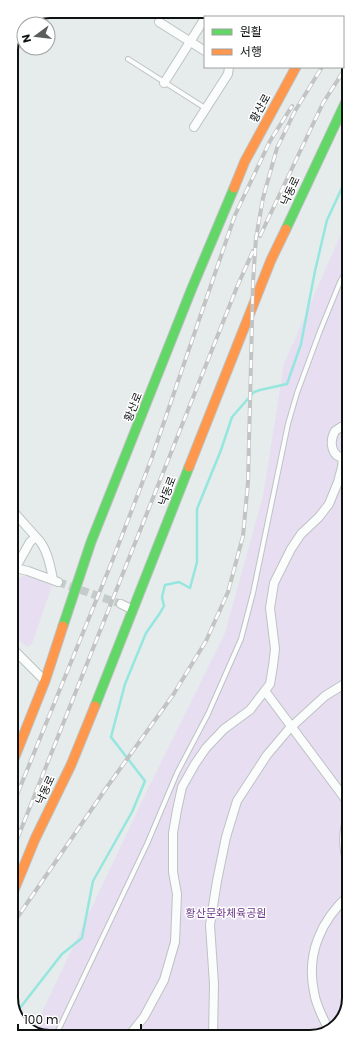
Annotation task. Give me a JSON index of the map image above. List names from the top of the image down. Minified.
{"streets":{"street":["황산로","낙동로"]},"parks":["황산문화체육공원"],"legend":["원활","서행"],"scale_bar":"100 m","north":"left"}
